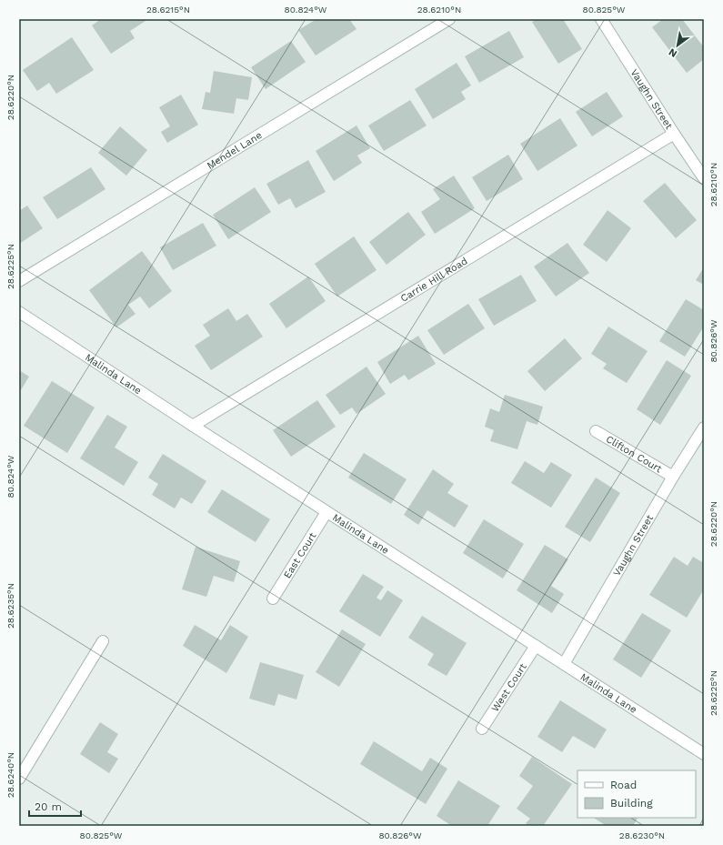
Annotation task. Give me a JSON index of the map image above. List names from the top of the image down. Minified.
{"streets":{"street":["Vaughn Street","Mendel Lane","Carrie Hill Road","Malinda Lane","Clifton Court","East Court","West Court"]},"crossings":[["Vaughn Street","Carrie Hill Road"],["Vaughn Street","Malinda Lane"],["Vaughn Street","Clifton Court"],["Carrie Hill Road","Malinda Lane"],["Malinda Lane","East Court"],["Malinda Lane","West Court"]],"legend":["Road","Building"],"scale_bar":"20 m","north":"bottom left","coordinates":["28.6215°N","80.824°W","28.6210°N","80.825°W","28.6220°N","28.6225°N","80.826°W","28.6235°N","28.6240°N","28.6230°N"]}
